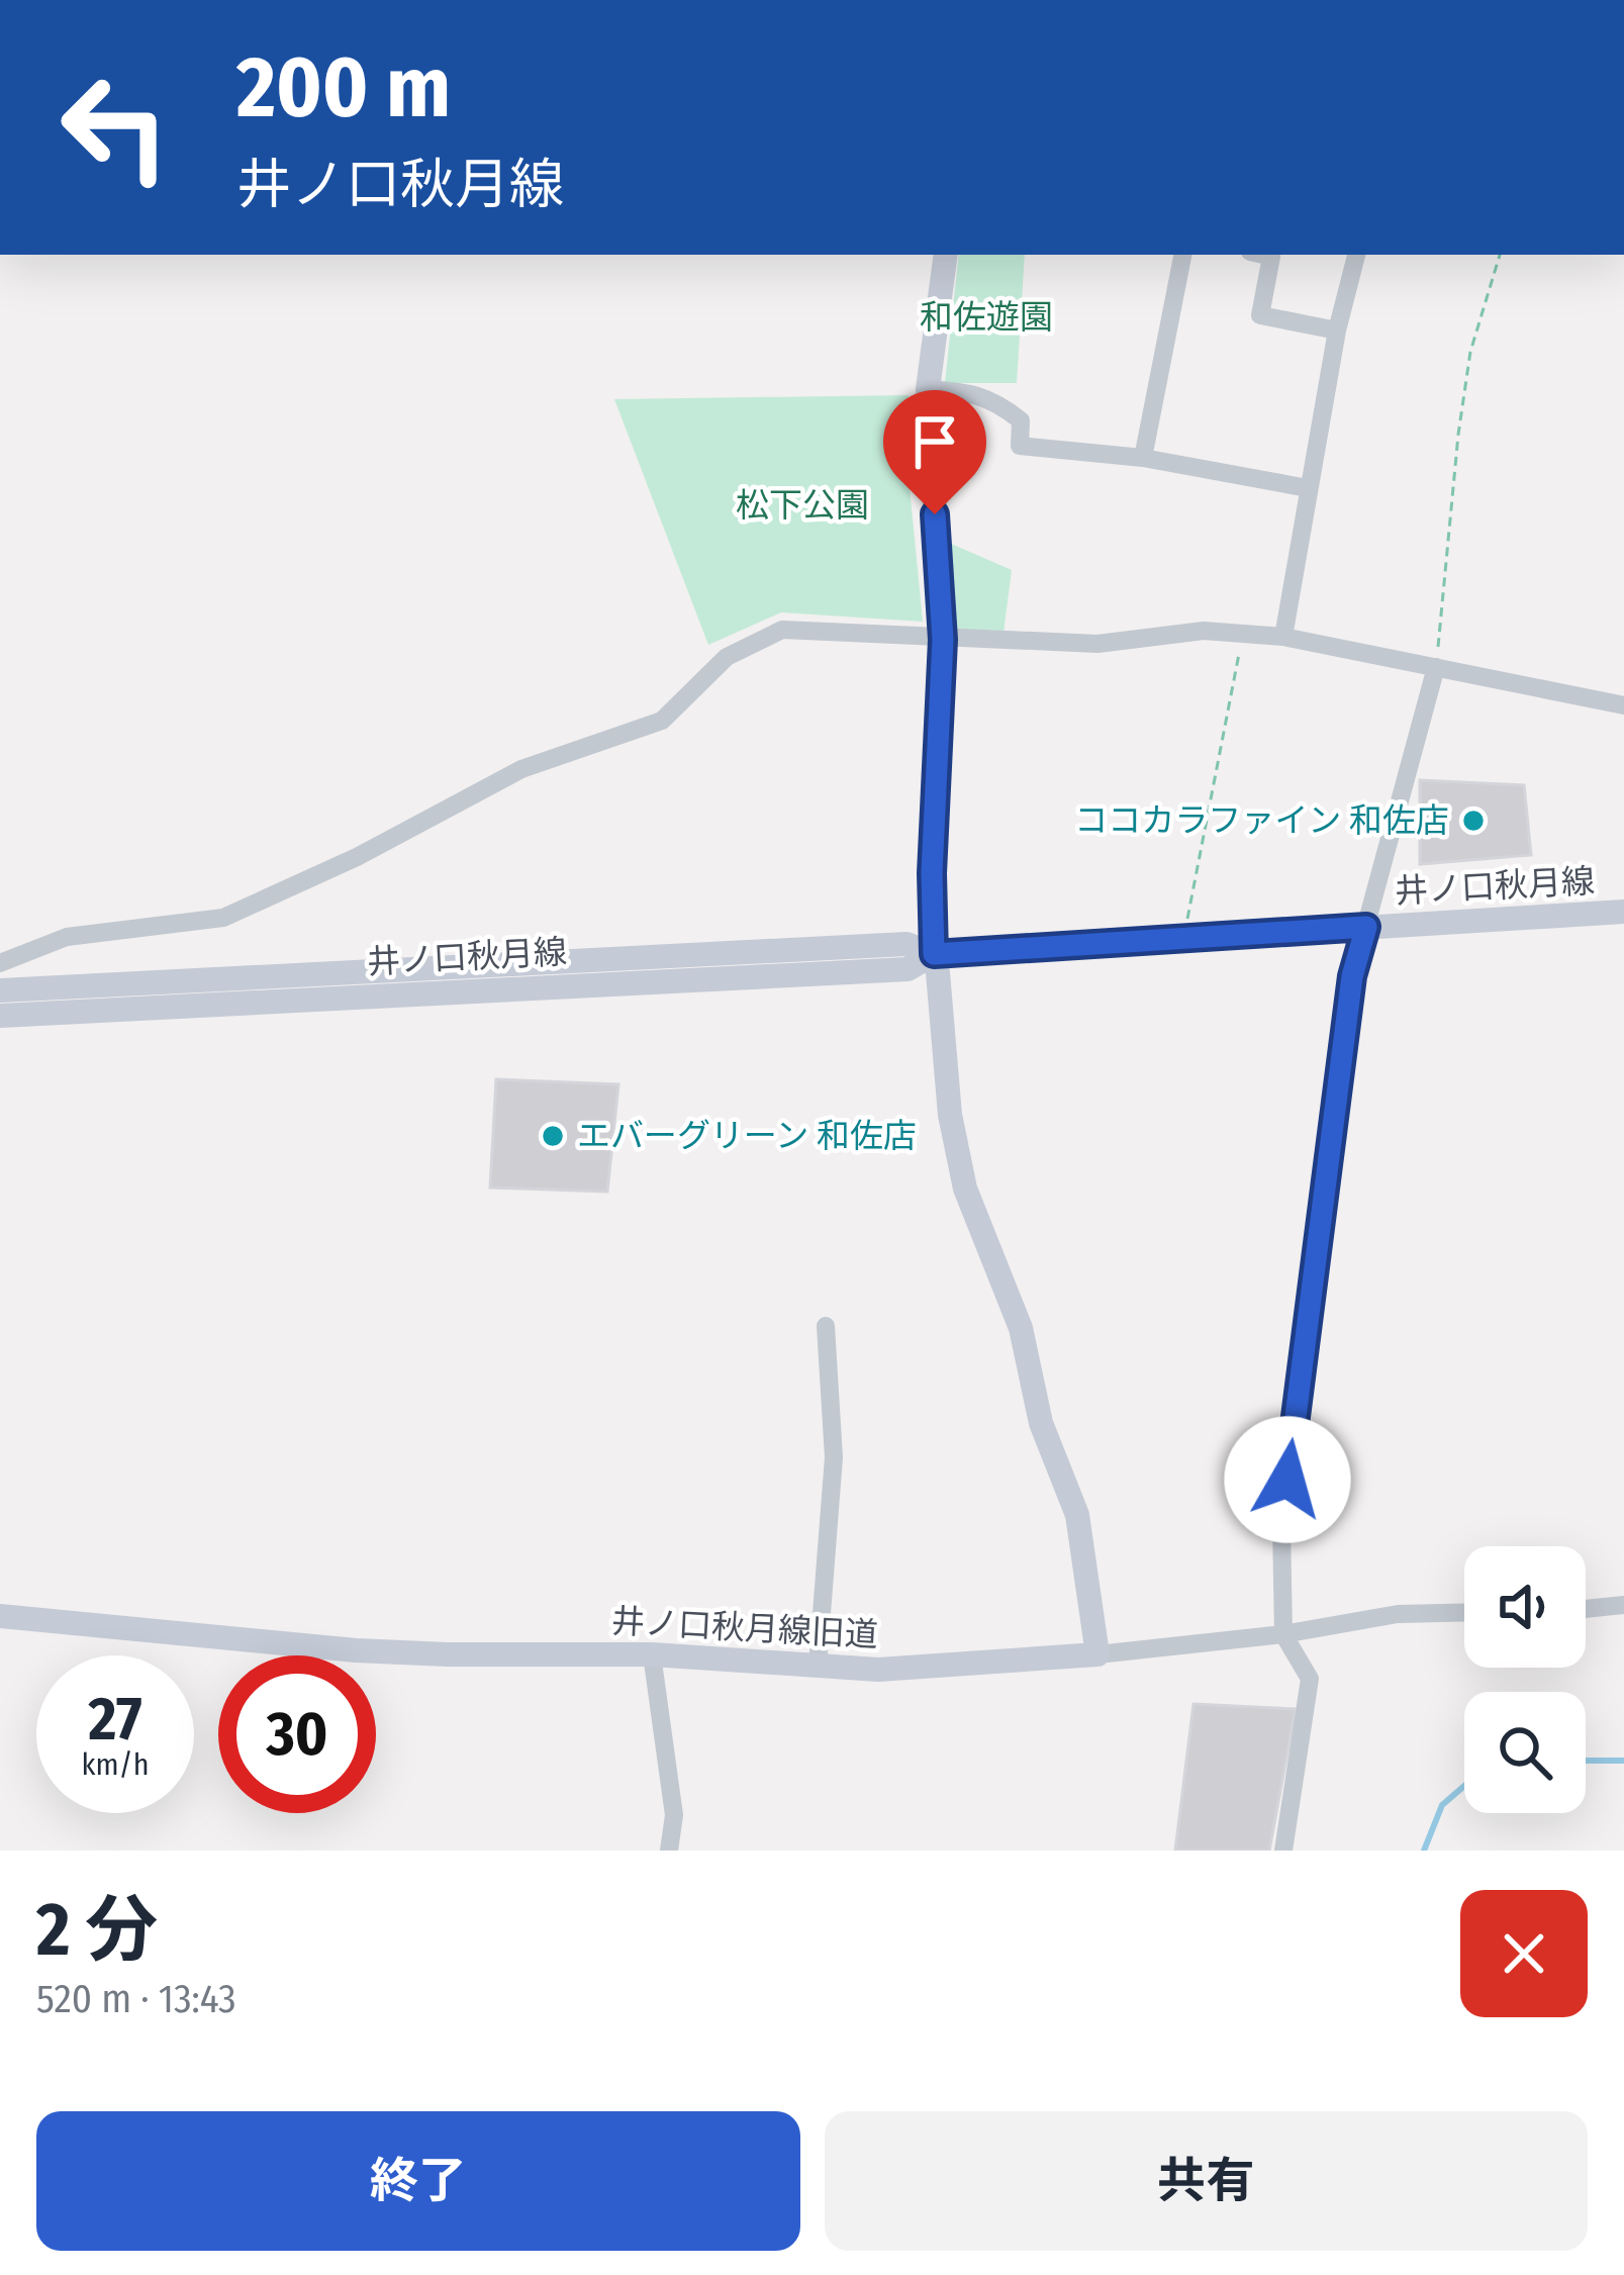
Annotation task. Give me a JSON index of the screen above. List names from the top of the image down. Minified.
{"streets":{"main road":["井ノ口秋月線","井ノ口秋月線旧道"]},"parks":["和佐遊園","松下公園"],"places":["ココカラファイン 和佐店","エバーグリーン 和佐店"],"page":{"turn":["200 m","井ノ口秋月線"],"speed":"27 km/h","limit":"30","heading":["2 分","520 m · 13:43"],"buttons":["終了","共有"]}}
